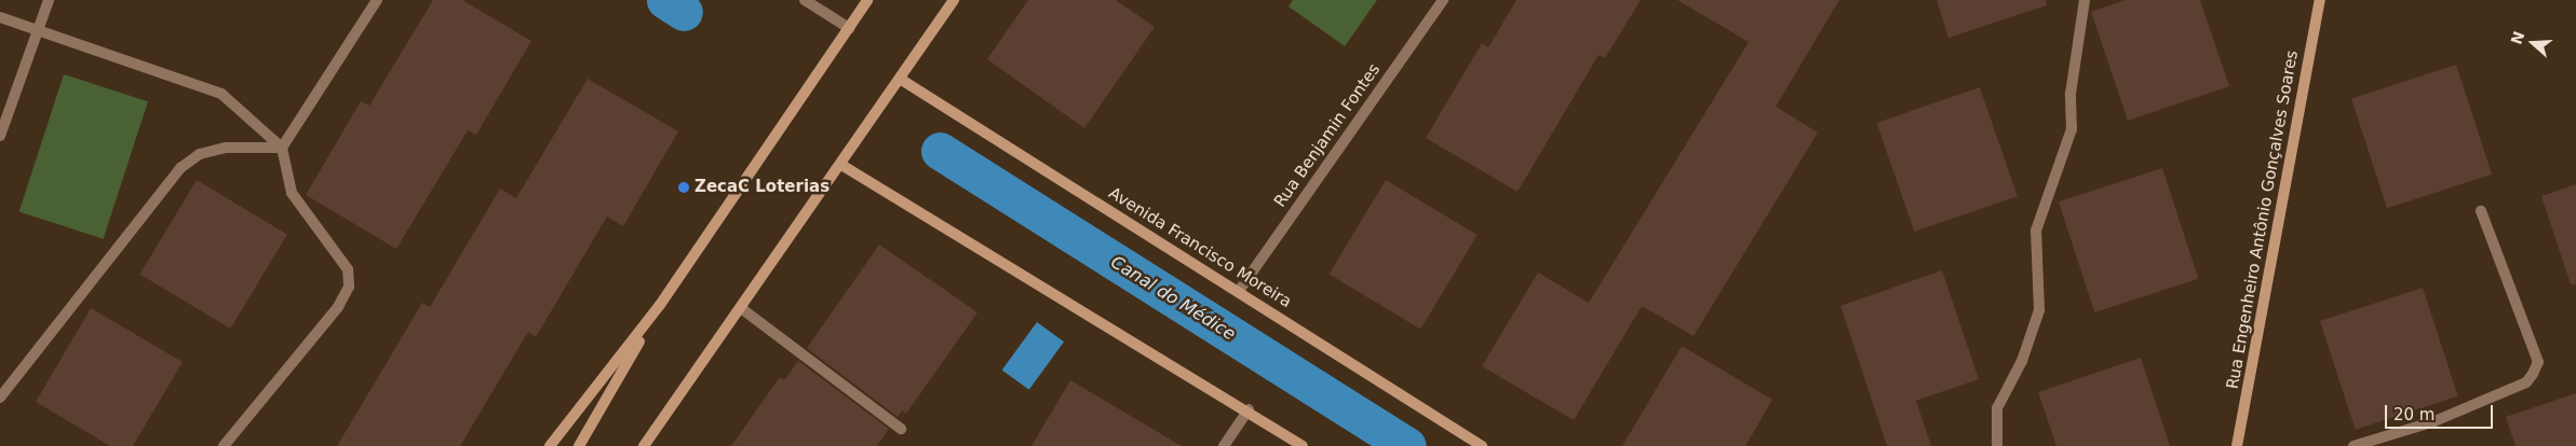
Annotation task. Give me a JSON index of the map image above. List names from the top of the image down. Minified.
{"streets":{"street":["Rua Benjamin Fontes","Rua Engenheiro Antônio Gonçalves Soares","Avenida Francisco Moreira"]},"crossings":[["Rua Benjamin Fontes","Avenida Francisco Moreira"]],"water":["Canal do Médice"],"places":["ZecaC Loterias"],"scale_bar":"20 m","north":"left"}
